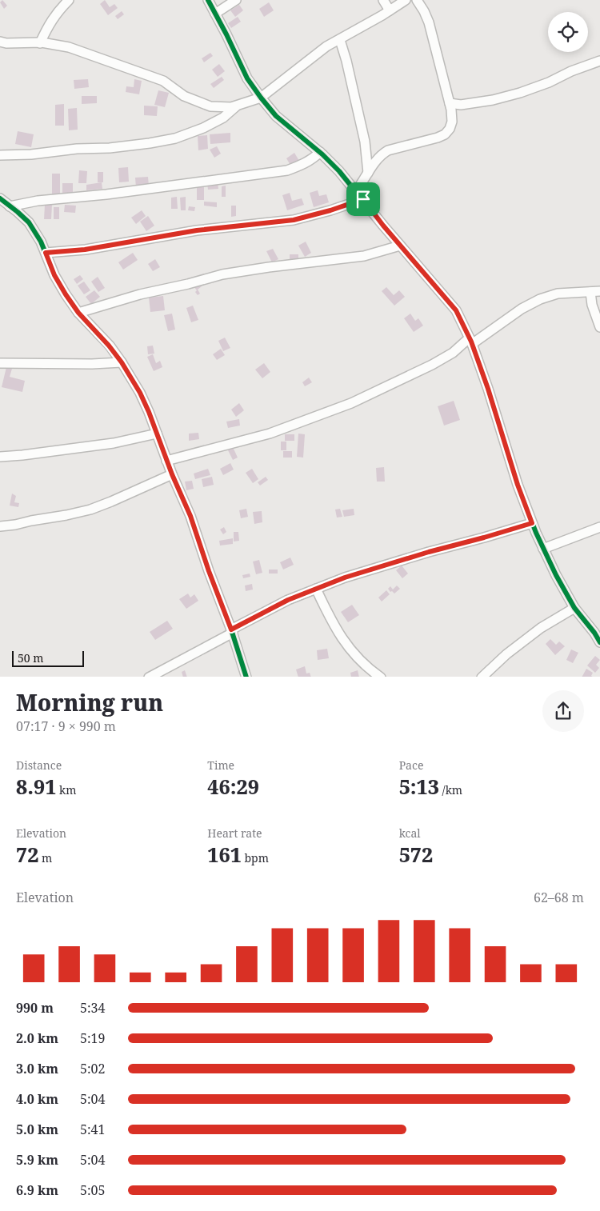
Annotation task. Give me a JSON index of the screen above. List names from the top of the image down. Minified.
{"scale_bar":"50 m","page":{"scale":"50 m","heading":["Morning run","07:17 · 9 × 990 m"],"stats":[["Distance","8.91 km"],["Time","46:29"],["Pace","5:13 /km"],["Elevation","72 m"],["Heart rate","161 bpm"],["kcal","572"]],"chart":["Elevation","62–68 m"],"list":[{"name":"990 m","note":"5:34"},{"name":"2.0 km","note":"5:19"},{"name":"3.0 km","note":"5:02"},{"name":"4.0 km","note":"5:04"},{"name":"5.0 km","note":"5:41"},{"name":"5.9 km","note":"5:04"},{"name":"6.9 km","note":"5:05"}]}}
